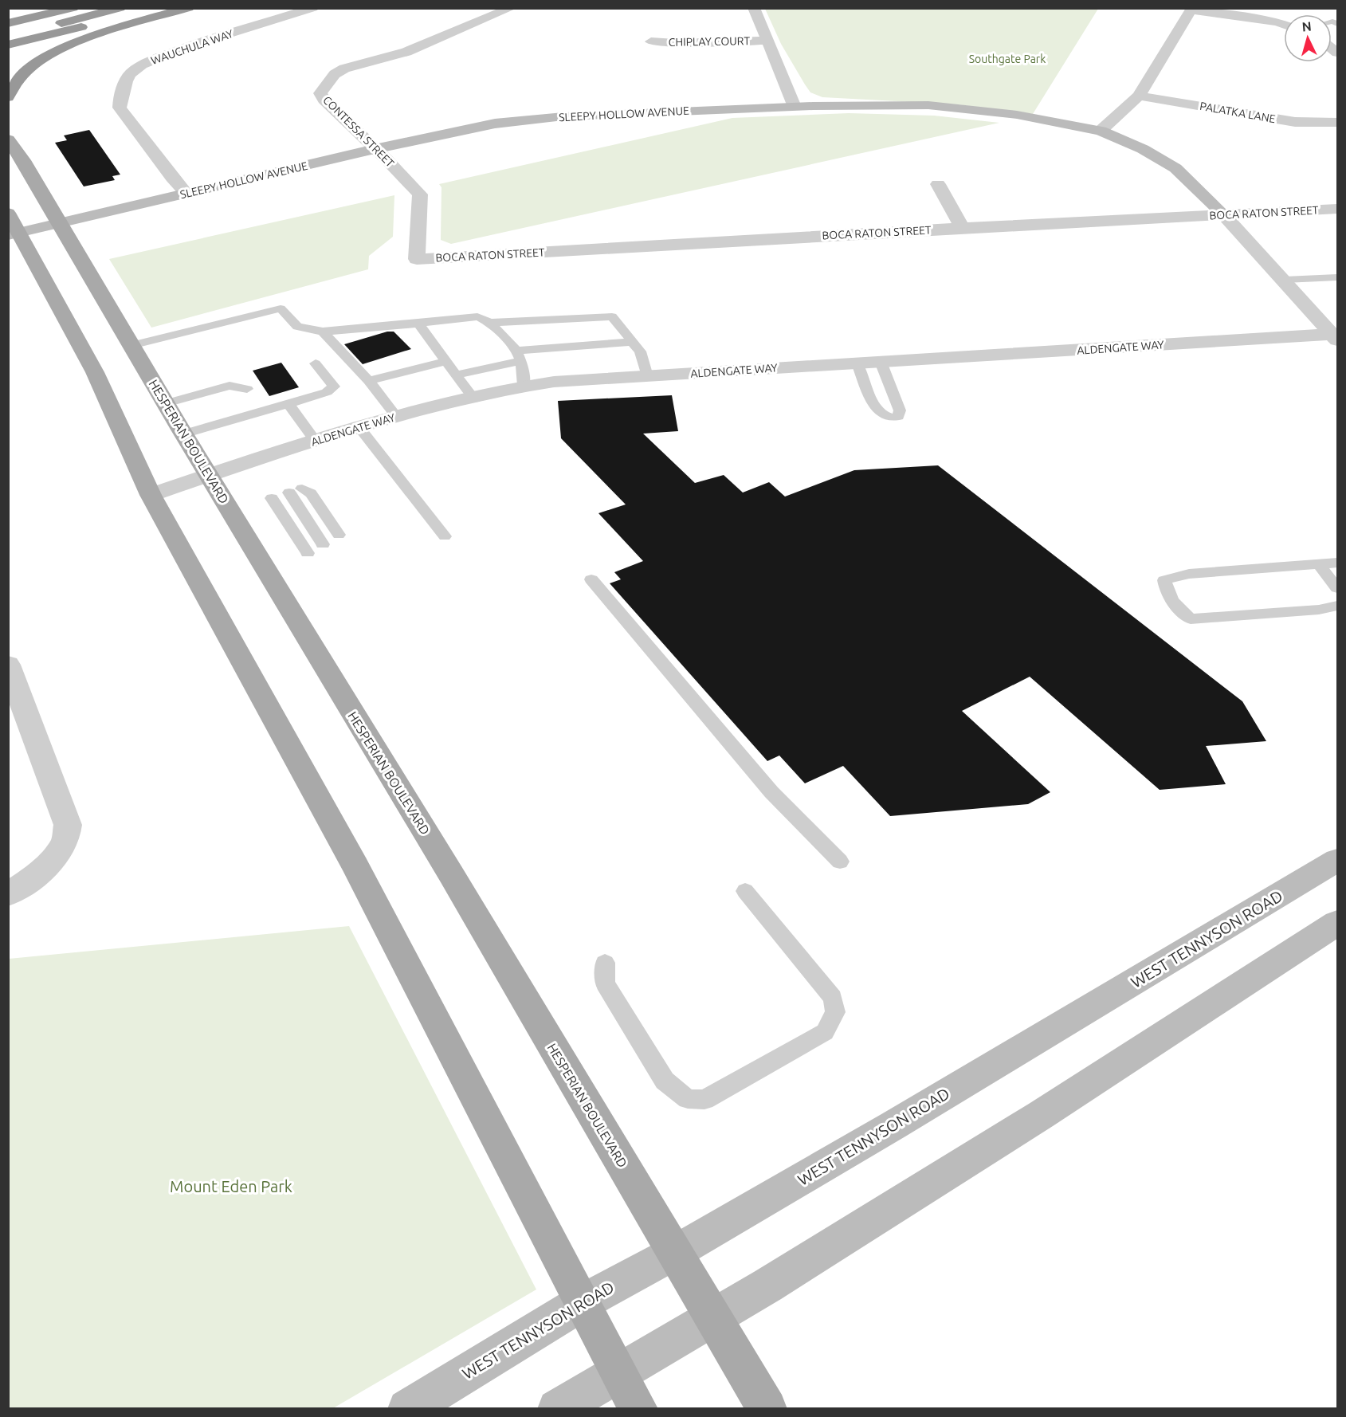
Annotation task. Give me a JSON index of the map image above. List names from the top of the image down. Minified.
{"streets":{"main road":["HESPERIAN BOULEVARD"],"street":["CHIPLAY COURT","WAUCHULA WAY","PALATKA LANE","SLEEPY HOLLOW AVENUE","CONTESSA STREET","BOCA RATON STREET","ALDENGATE WAY","WEST TENNYSON ROAD"]},"crossings":[["WAUCHULA WAY","SLEEPY HOLLOW AVENUE"],["SLEEPY HOLLOW AVENUE","CONTESSA STREET"],["SLEEPY HOLLOW AVENUE","BOCA RATON STREET"],["SLEEPY HOLLOW AVENUE","HESPERIAN BOULEVARD"],["CONTESSA STREET","BOCA RATON STREET"],["ALDENGATE WAY","HESPERIAN BOULEVARD"],["HESPERIAN BOULEVARD","WEST TENNYSON ROAD"]],"parks":["Southgate Park","Mount Eden Park"],"north":"top"}
